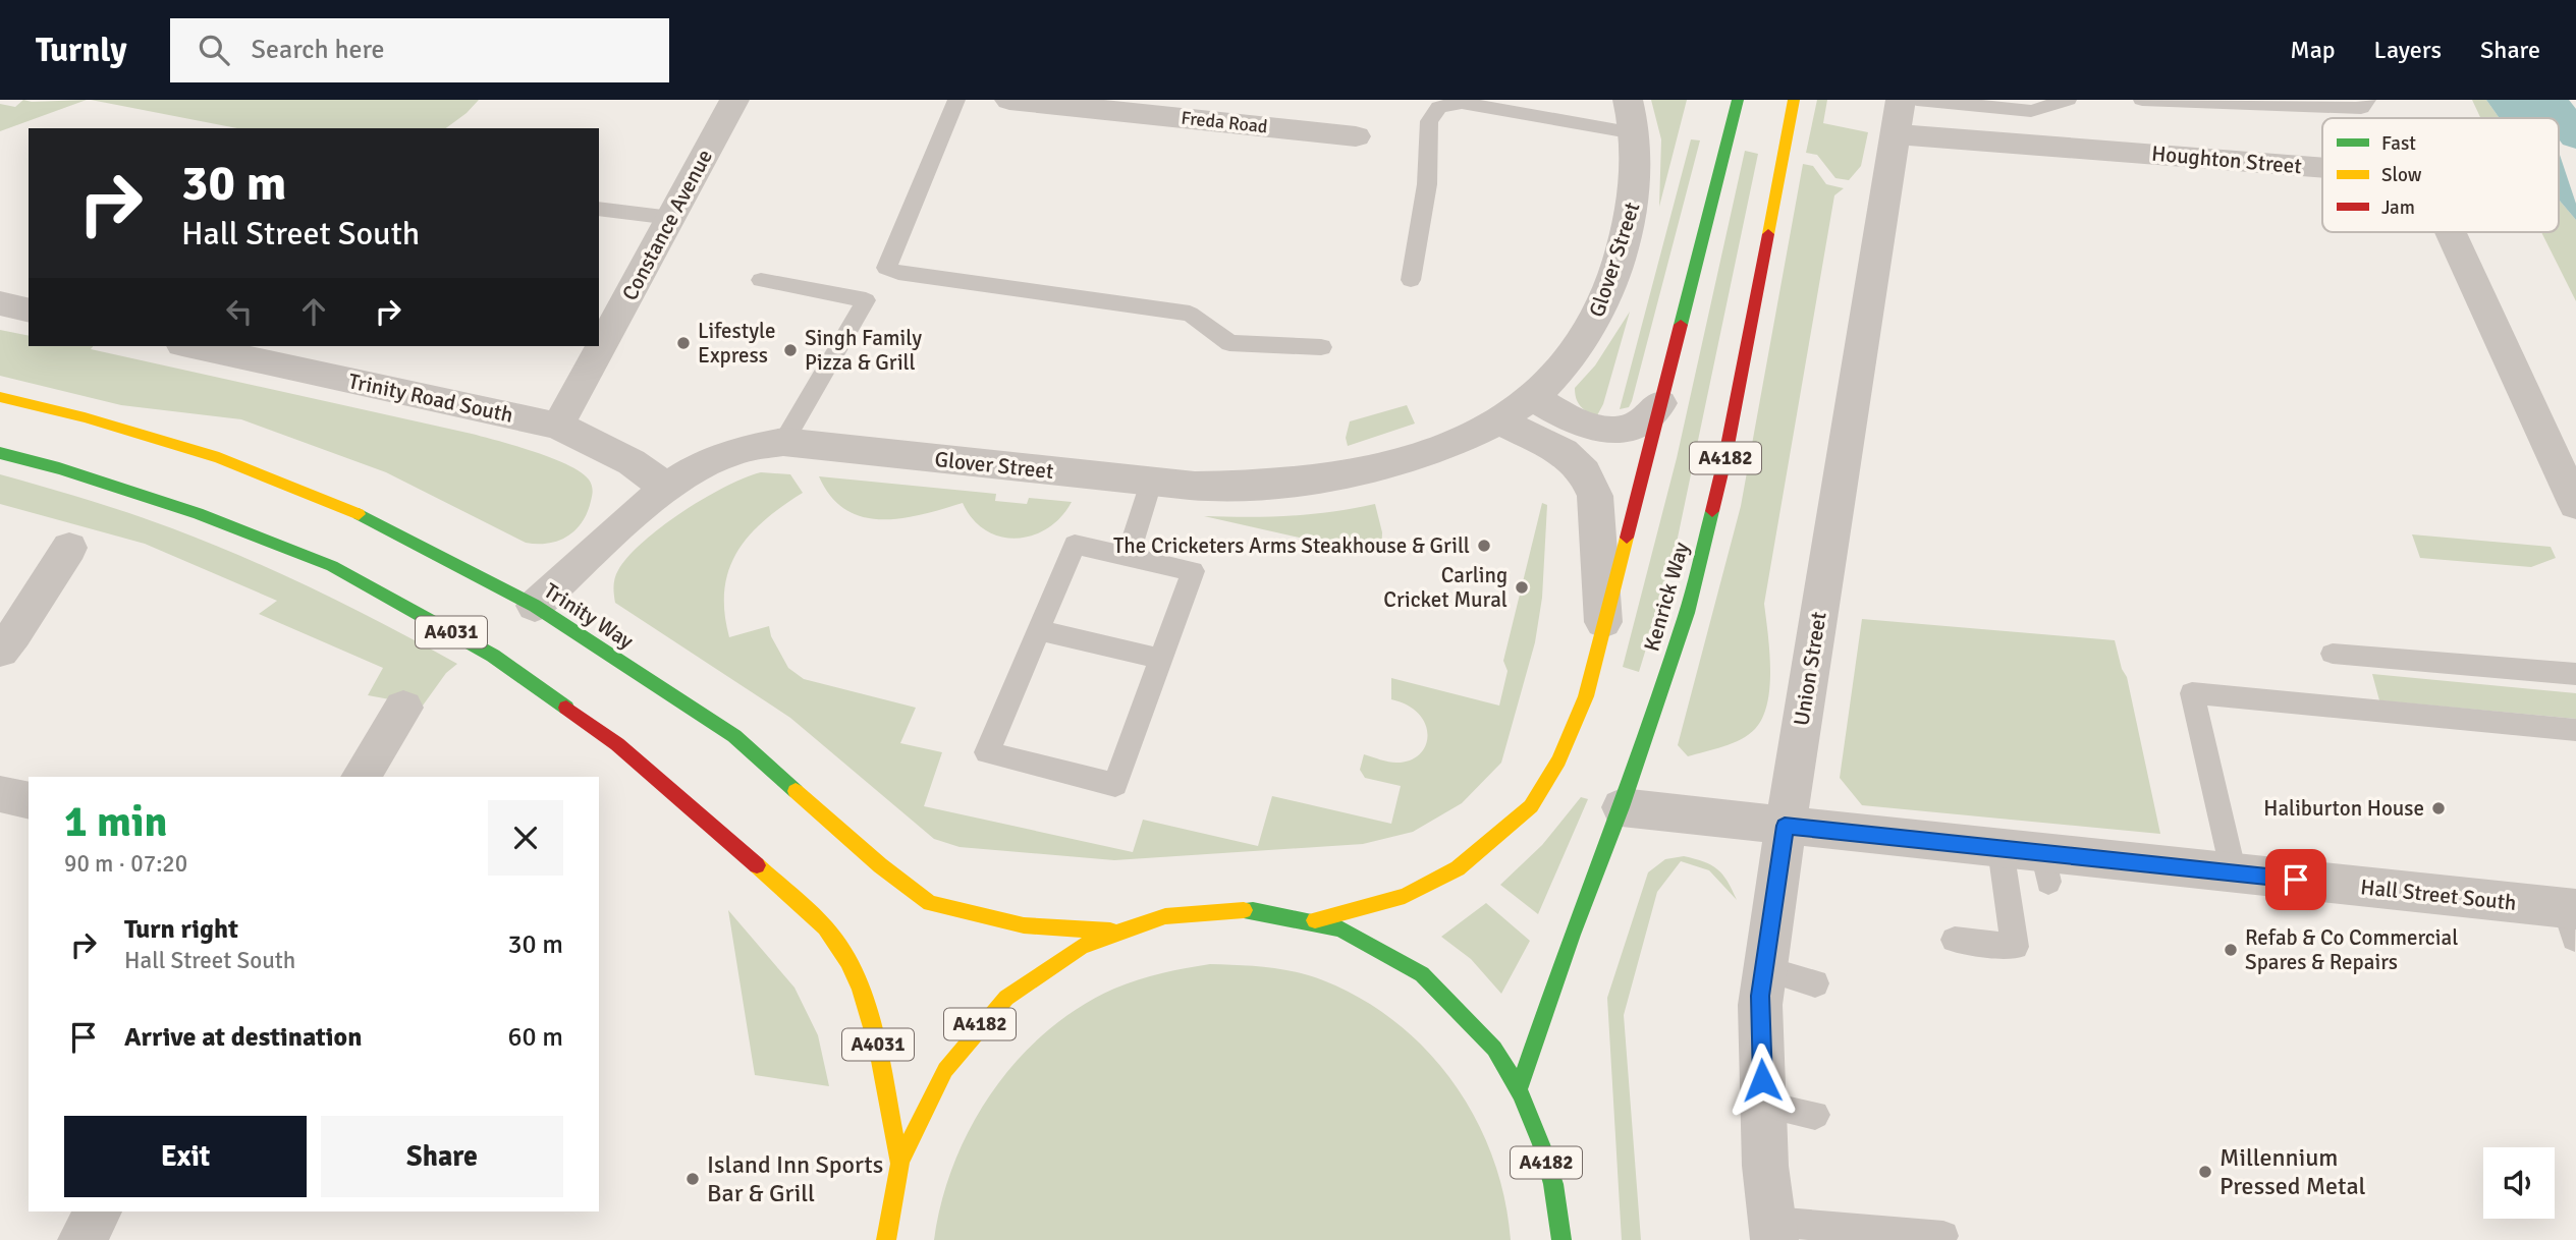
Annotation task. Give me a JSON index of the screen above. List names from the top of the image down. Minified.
{"streets":{"main road":["A4182","Kenrick Way","Trinity Way","A4031"],"street":["Freda Road","Houghton Street","Constance Avenue","Glover Street","Trinity Road South","Union Street","Hall Street South"]},"crossings":[["Houghton Street","Union Street"],["Constance Avenue","Trinity Road South"],["Glover Street","Trinity Road South"],["Glover Street","Trinity Way"],["A4182","Kenrick Way"],["A4182","Trinity Way"],["A4182","A4031"],["Kenrick Way","Hall Street South"],["Union Street","Hall Street South"]],"places":["Lifestyle Express","Singh Family Pizza & Grill","The Cricketers Arms Steakhouse & Grill","Carling Cricket Mural","Haliburton House","Refab & Co Commercial Spares & Repairs","Millennium Pressed Metal","Island Inn Sports Bar & Grill"],"legend":["Fast","Slow","Jam"],"page":{"header":"Turnly","search":"Search here","nav":["Map","Layers","Share"],"turn":["30 m","Hall Street South"],"heading":["1 min","90 m · 07:20"],"list":[{"name":"Turn right","note":"Hall Street South","value":"30 m"},{"name":"Arrive at destination","value":"60 m"}],"buttons":["Exit","Share"]}}
